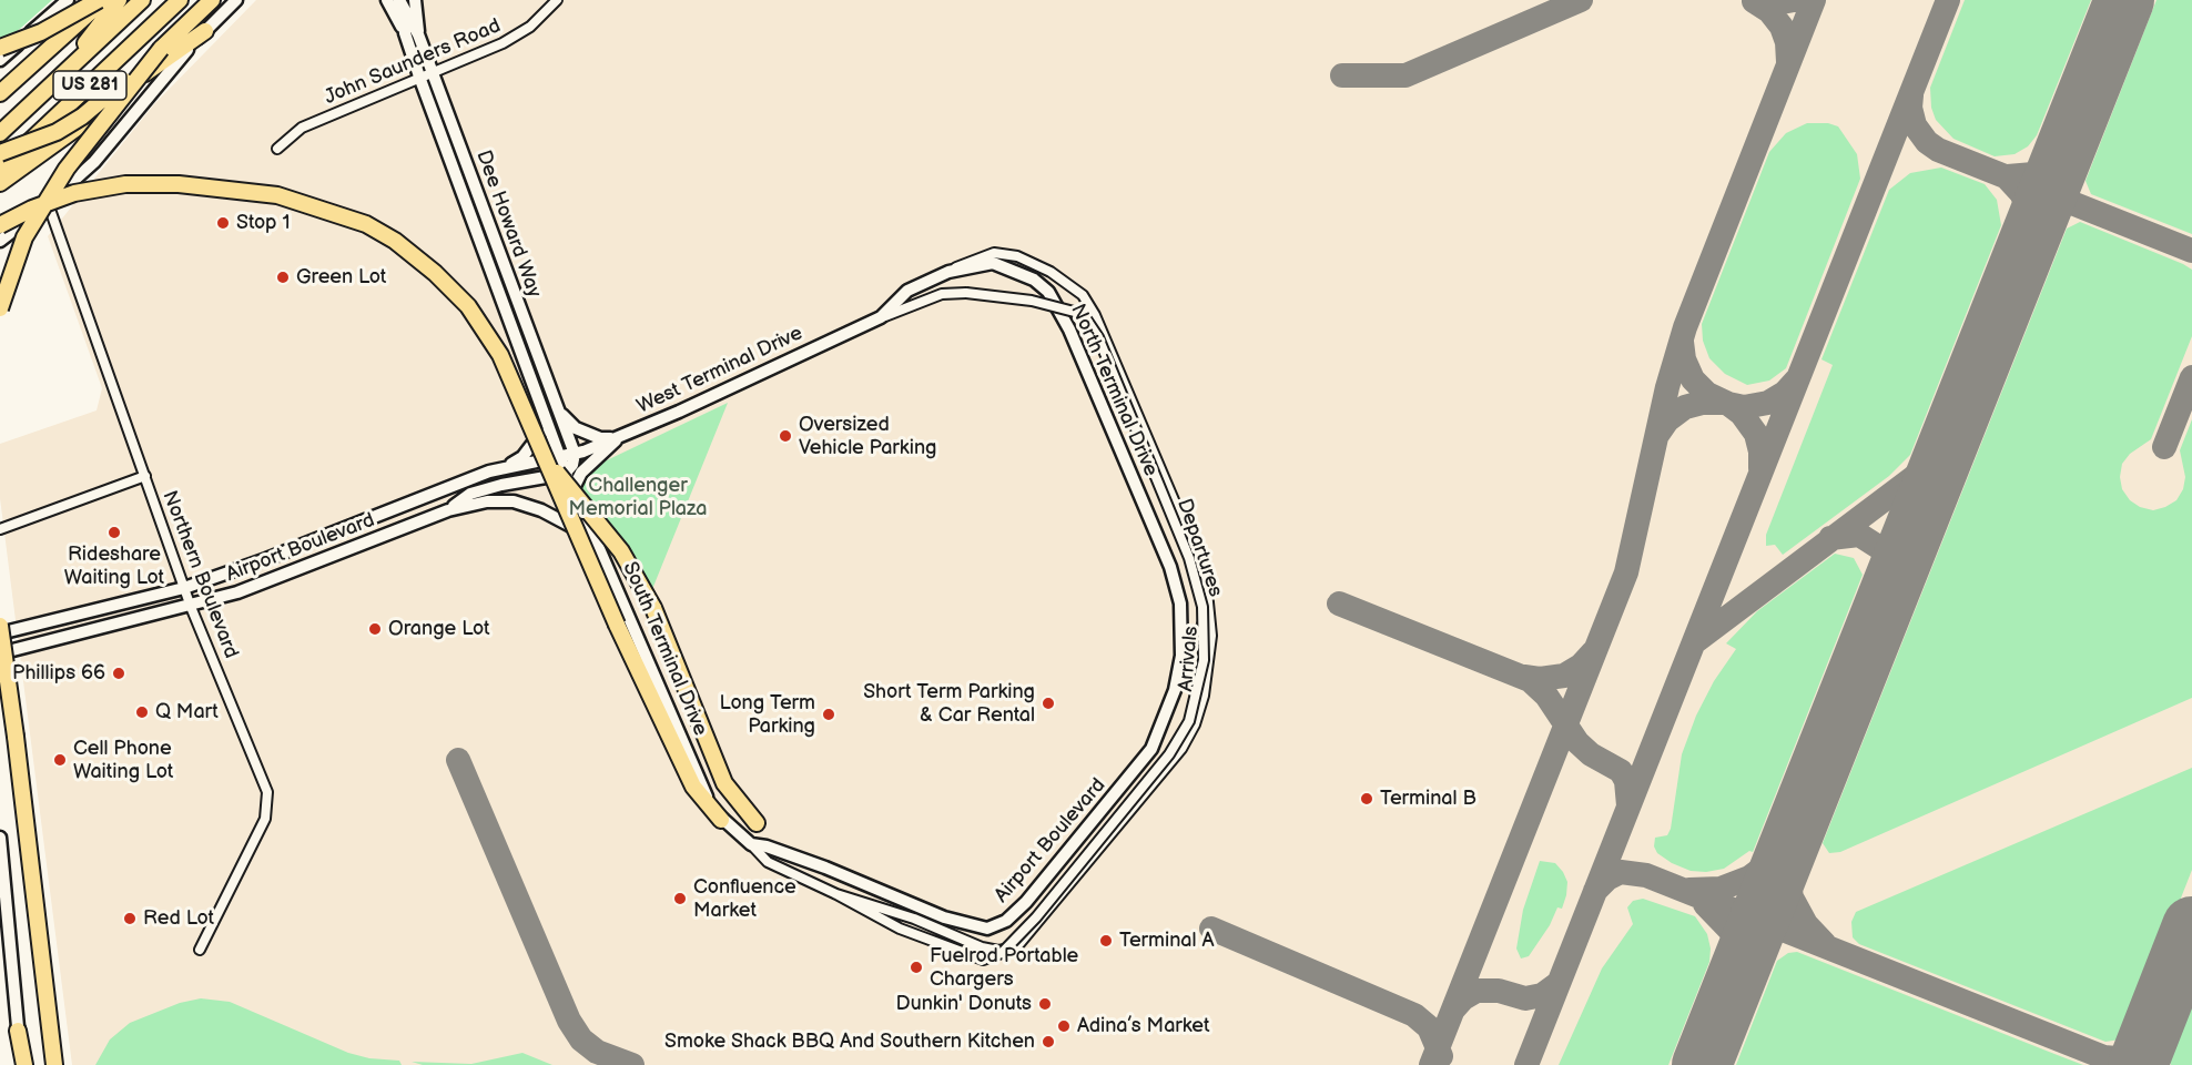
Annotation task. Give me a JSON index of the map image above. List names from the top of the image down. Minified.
{"streets":{"highway":["US 281"],"main road":["Dee Howard Way","West Terminal Drive","North Terminal Drive","Airport Boulevard","South Terminal Drive"],"street":["John Saunders Road","Departures","Northern Boulevard","Arrivals"]},"crossings":[["John Saunders Road","Dee Howard Way"],["Dee Howard Way","West Terminal Drive"],["Dee Howard Way","Airport Boulevard"],["Dee Howard Way","South Terminal Drive"],["West Terminal Drive","North Terminal Drive"],["West Terminal Drive","Airport Boulevard"],["West Terminal Drive","Departures"],["North Terminal Drive","Airport Boulevard"],["North Terminal Drive","Departures"],["North Terminal Drive","Arrivals"],["Airport Boulevard","Northern Boulevard"],["Airport Boulevard","South Terminal Drive"],["Departures","Arrivals"]],"parks":["Challenger Memorial Plaza"],"places":["Stop 1","Green Lot","Oversized Vehicle Parking","Rideshare Waiting Lot","Orange Lot","Phillips 66","Short Term Parking & Car Rental","Q Mart","Long Term Parking","Cell Phone Waiting Lot","Terminal B","Confluence Market","Red Lot","Terminal A","Fuelrod Portable Chargers","Dunkin' Donuts","Adina’s Market","Smoke Shack BBQ And Southern Kitchen"]}
